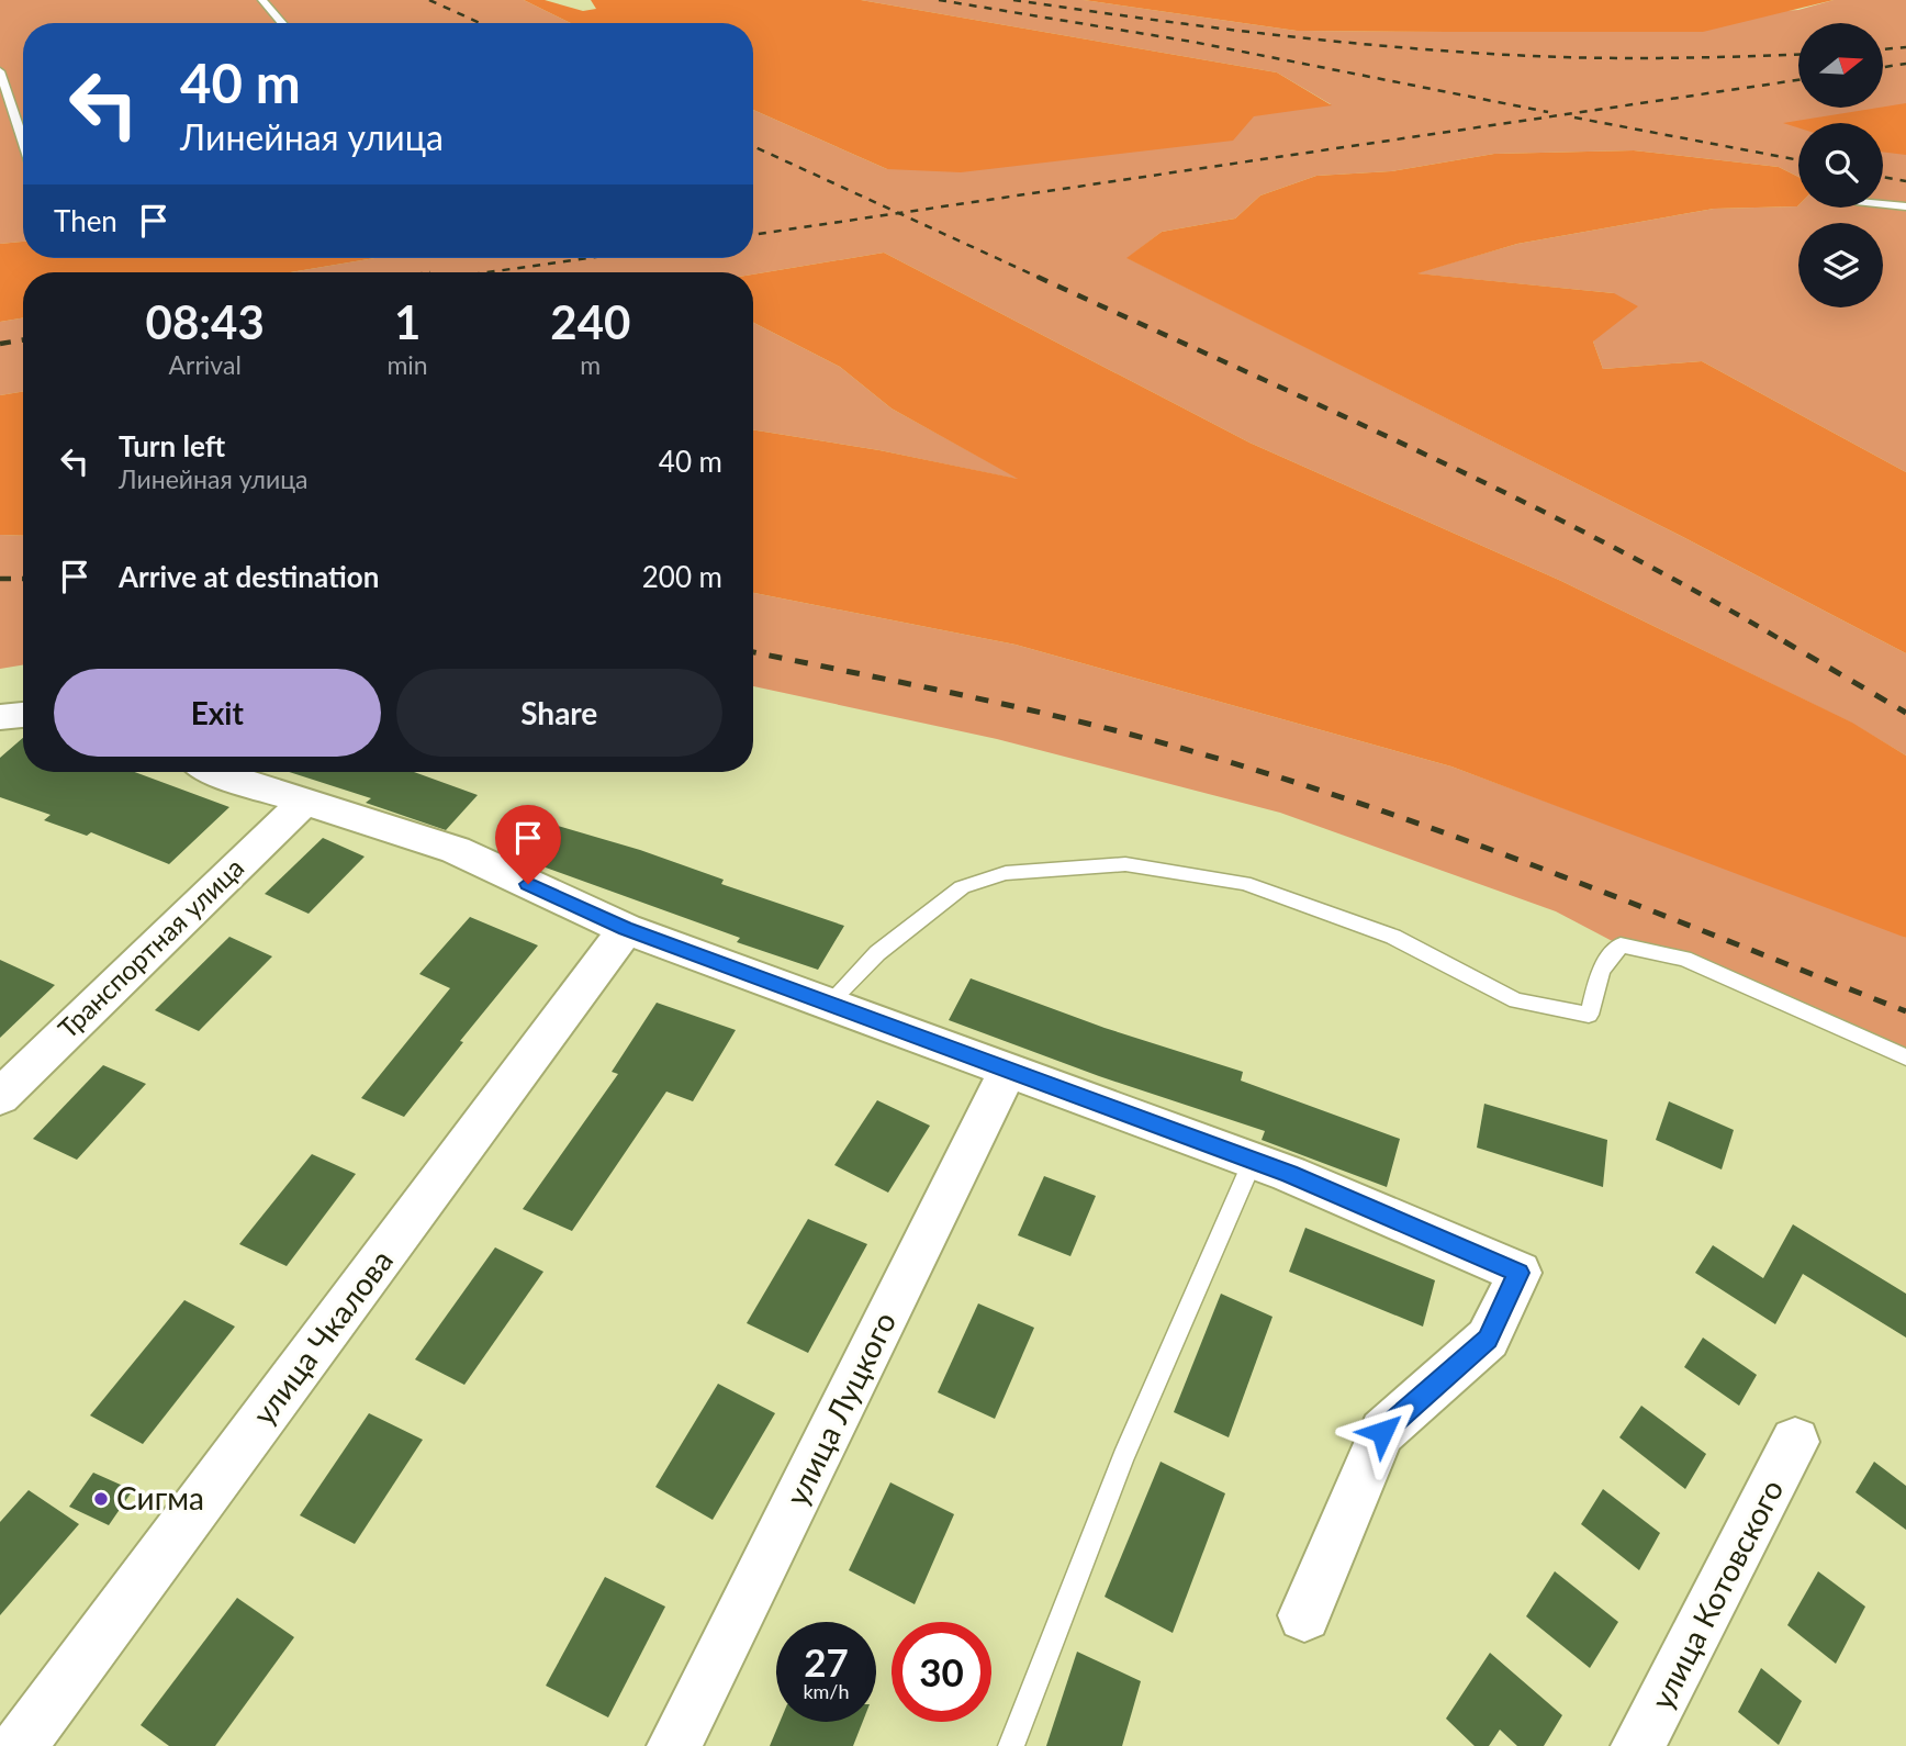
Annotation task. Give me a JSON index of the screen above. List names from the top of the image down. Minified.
{"streets":{"street":["Транспортная улица","улица Чкалова","улица Луцкого","улица Котовского"]},"places":["Сигма"],"north":"right","page":{"turn":["40 m","Линейная улица"],"then":"Then","eta":["08:43","Arrival","1","min","240","m"],"list":[{"name":"Turn left","note":"Линейная улица","value":"40 m"},{"name":"Arrive at destination","value":"200 m"}],"buttons":["Exit","Share"],"speed":"27 km/h","limit":"30"}}
